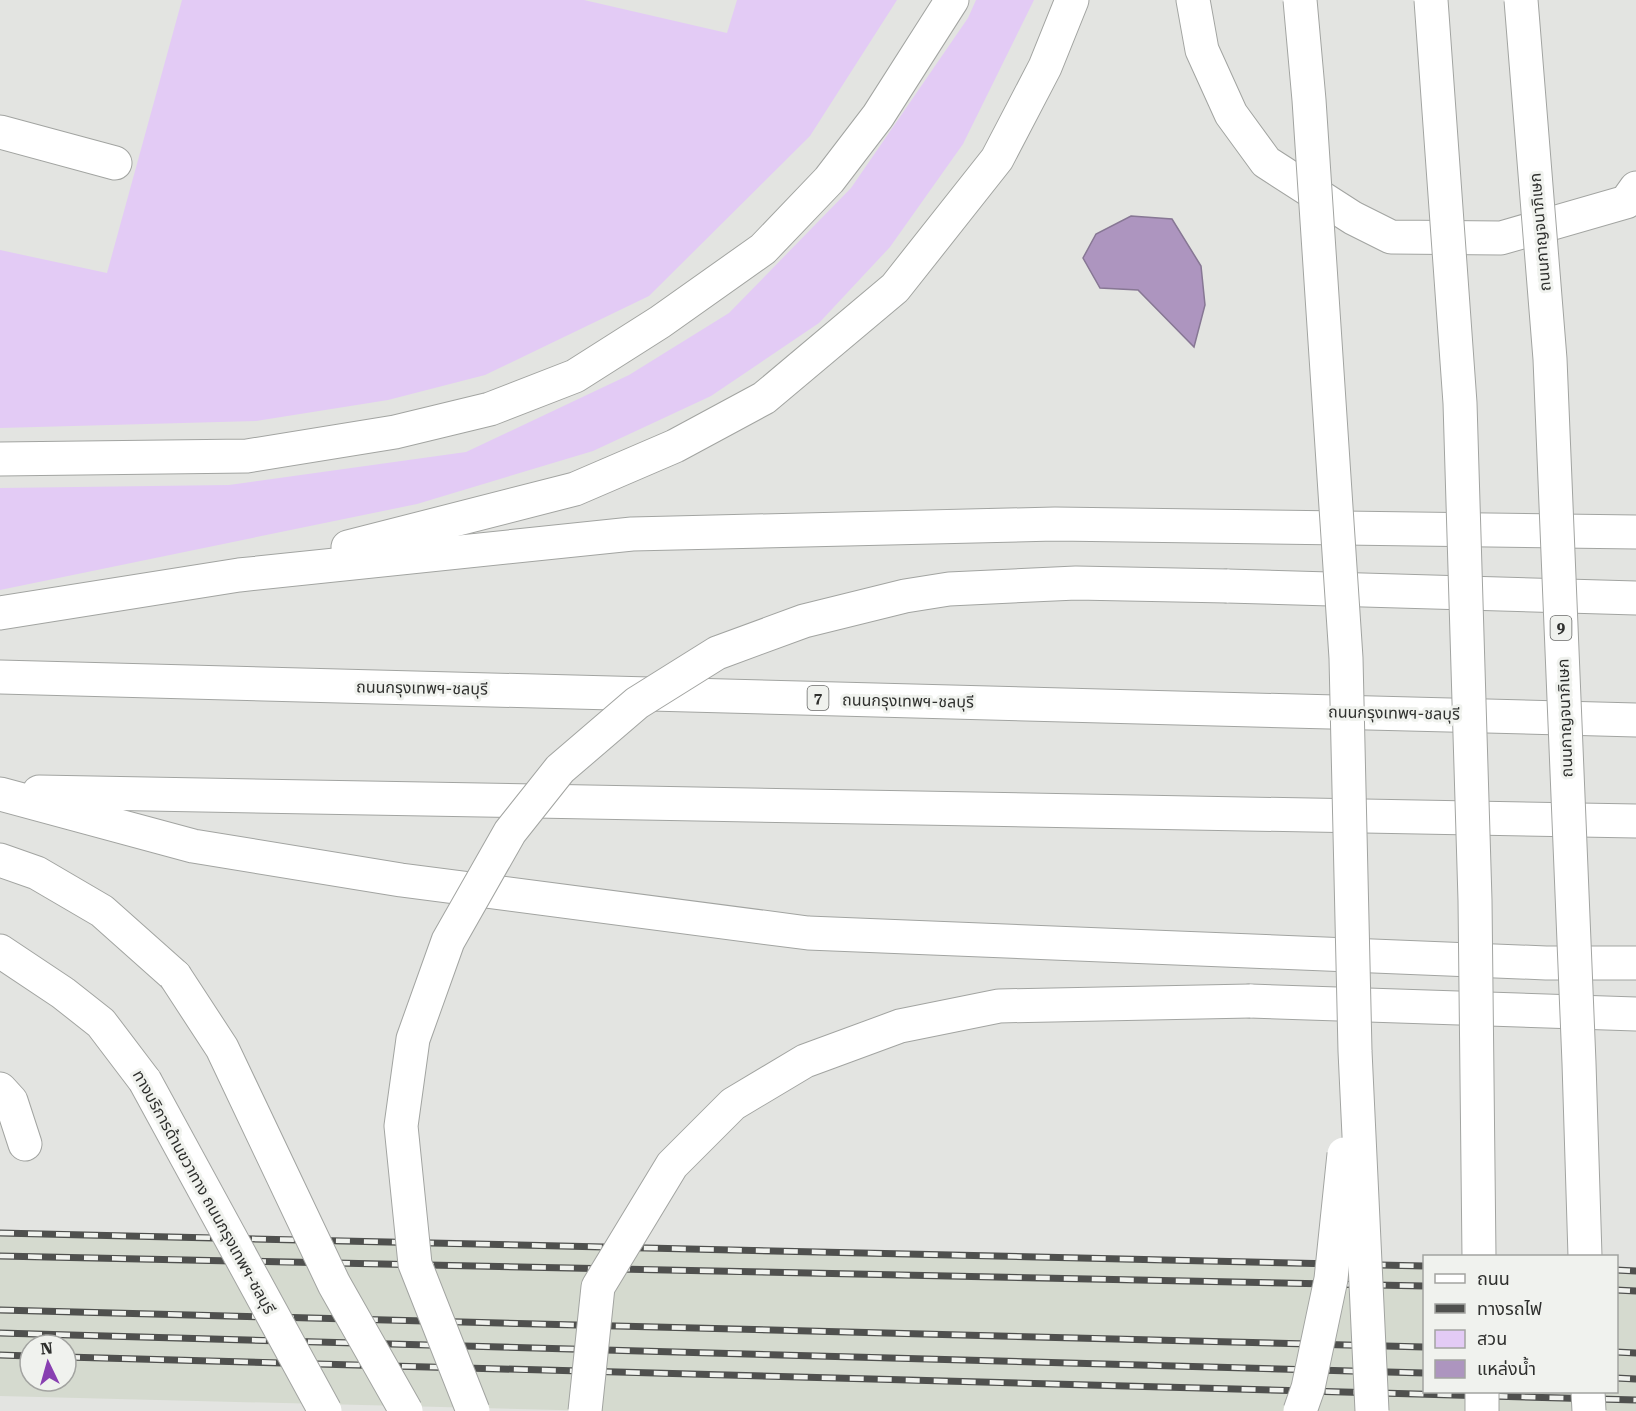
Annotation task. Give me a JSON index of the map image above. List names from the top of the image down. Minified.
{"streets":{"main road":["ถนนกาญจนาภิเษก","9","ถนนกรุงเทพฯ-ชลบุรี","7","ทางบริการด้านขวาทาง ถนนกรุงเทพฯ-ชลบุรี"]},"legend":["ถนน","ทางรถไฟ","สวน","แหล่งน้ำ"],"north":"top"}
